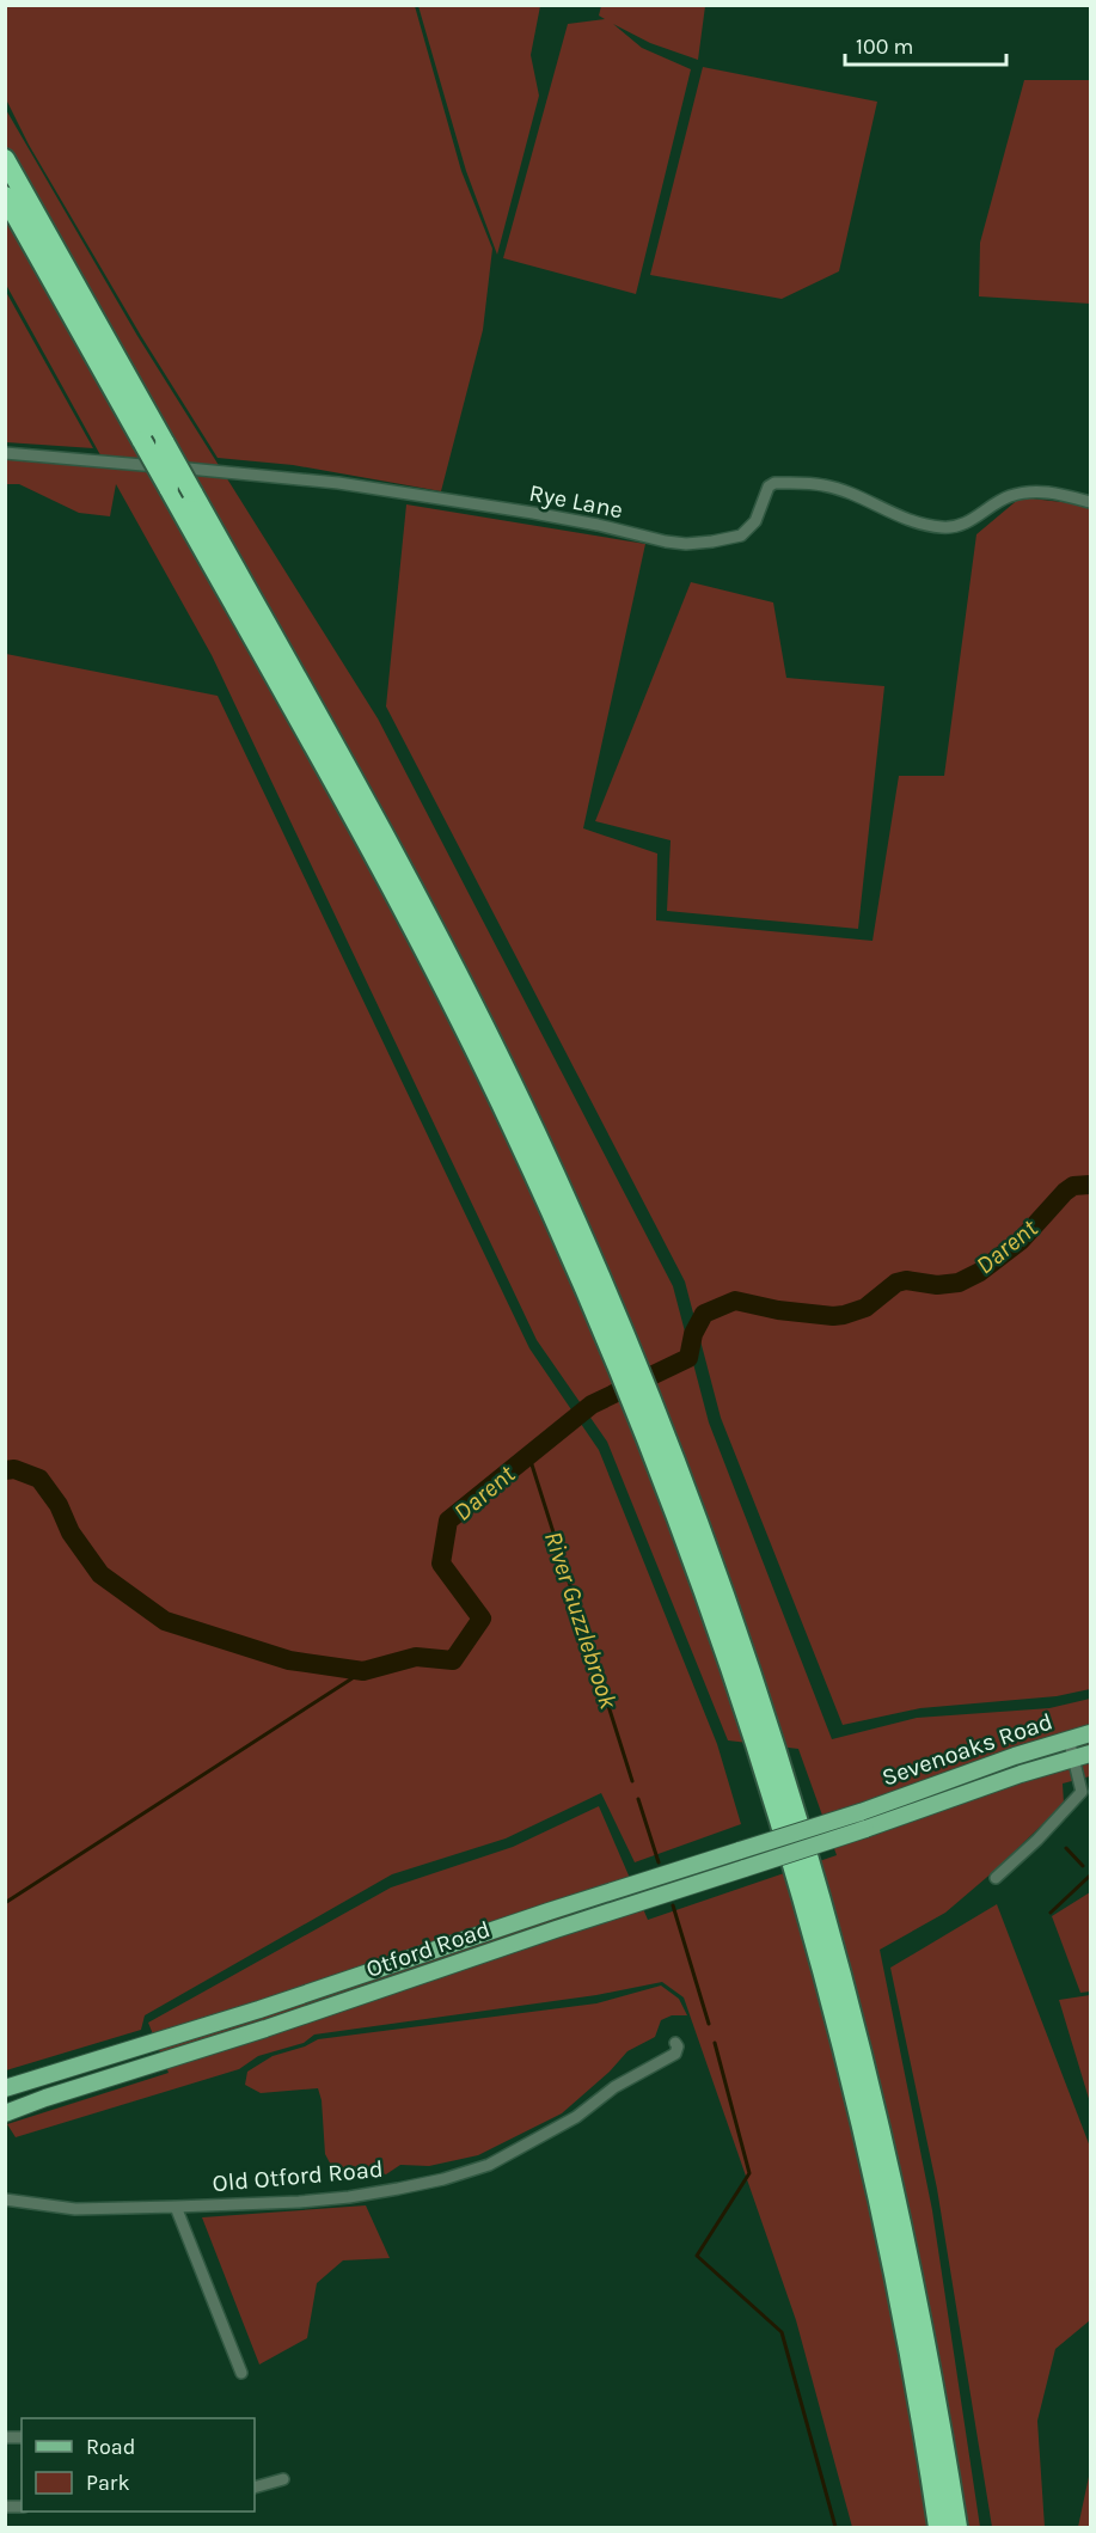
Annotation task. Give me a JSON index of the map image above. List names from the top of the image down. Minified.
{"streets":{"main road":["Sevenoaks Road","Otford Road"],"street":["Rye Lane","Old Otford Road"]},"crossings":[["Sevenoaks Road","Otford Road"]],"water":["Darent","River Guzzlebrook"],"legend":["Road","Park"],"scale_bar":"100 m"}
